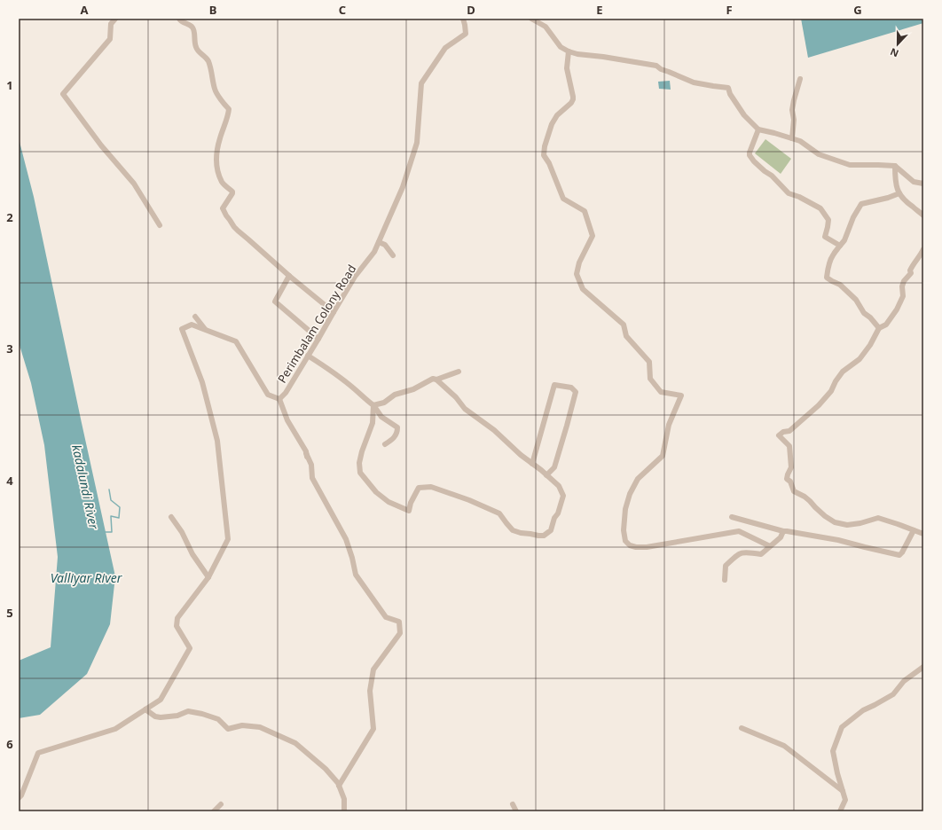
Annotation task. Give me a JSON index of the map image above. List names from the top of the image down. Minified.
{"streets":{"street":["Perimbalam Colony Road"]},"water":["kadalundi River","Valliyar River"],"north":"bottom","grid":{"columns":["A","B","C","D","E","F","G"],"rows":["1","2","3","4","5","6"]}}
